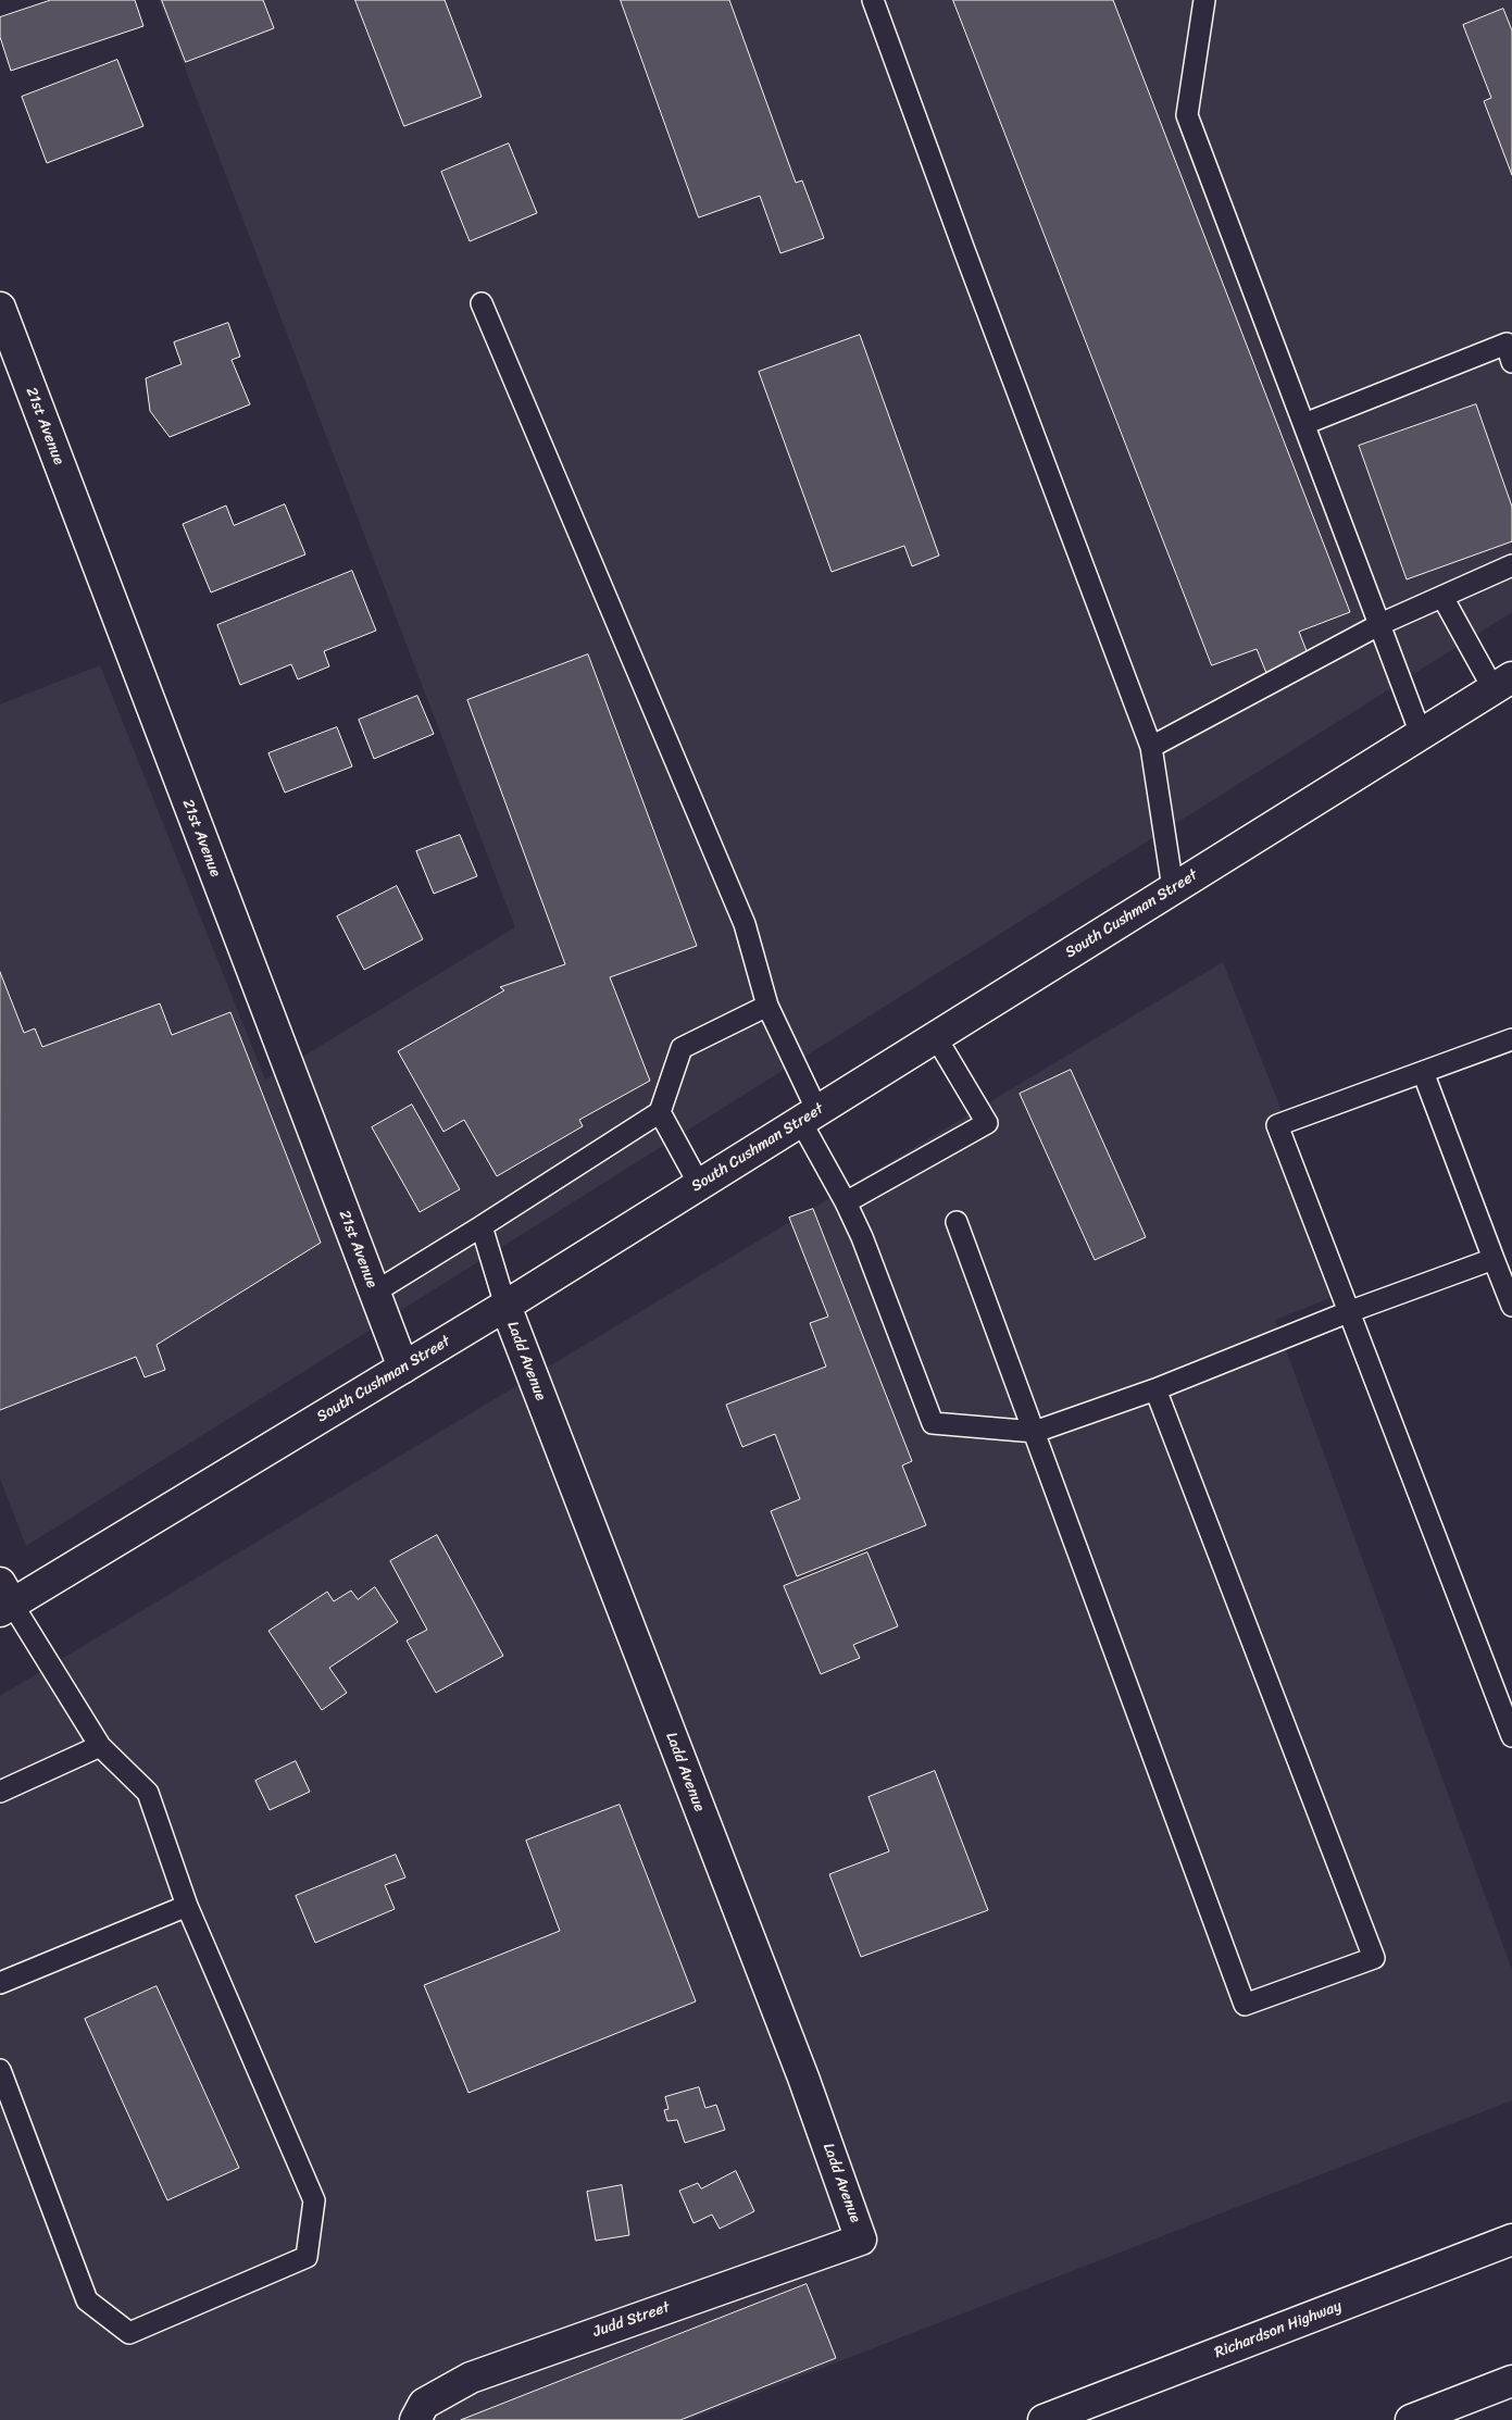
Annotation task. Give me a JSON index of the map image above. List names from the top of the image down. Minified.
{"streets":{"main road":["21st Avenue","South Cushman Street","Ladd Avenue","Judd Street","Richardson Highway"]},"crossings":[["21st Avenue","South Cushman Street"],["South Cushman Street","Ladd Avenue"],["Ladd Avenue","Judd Street"]]}
